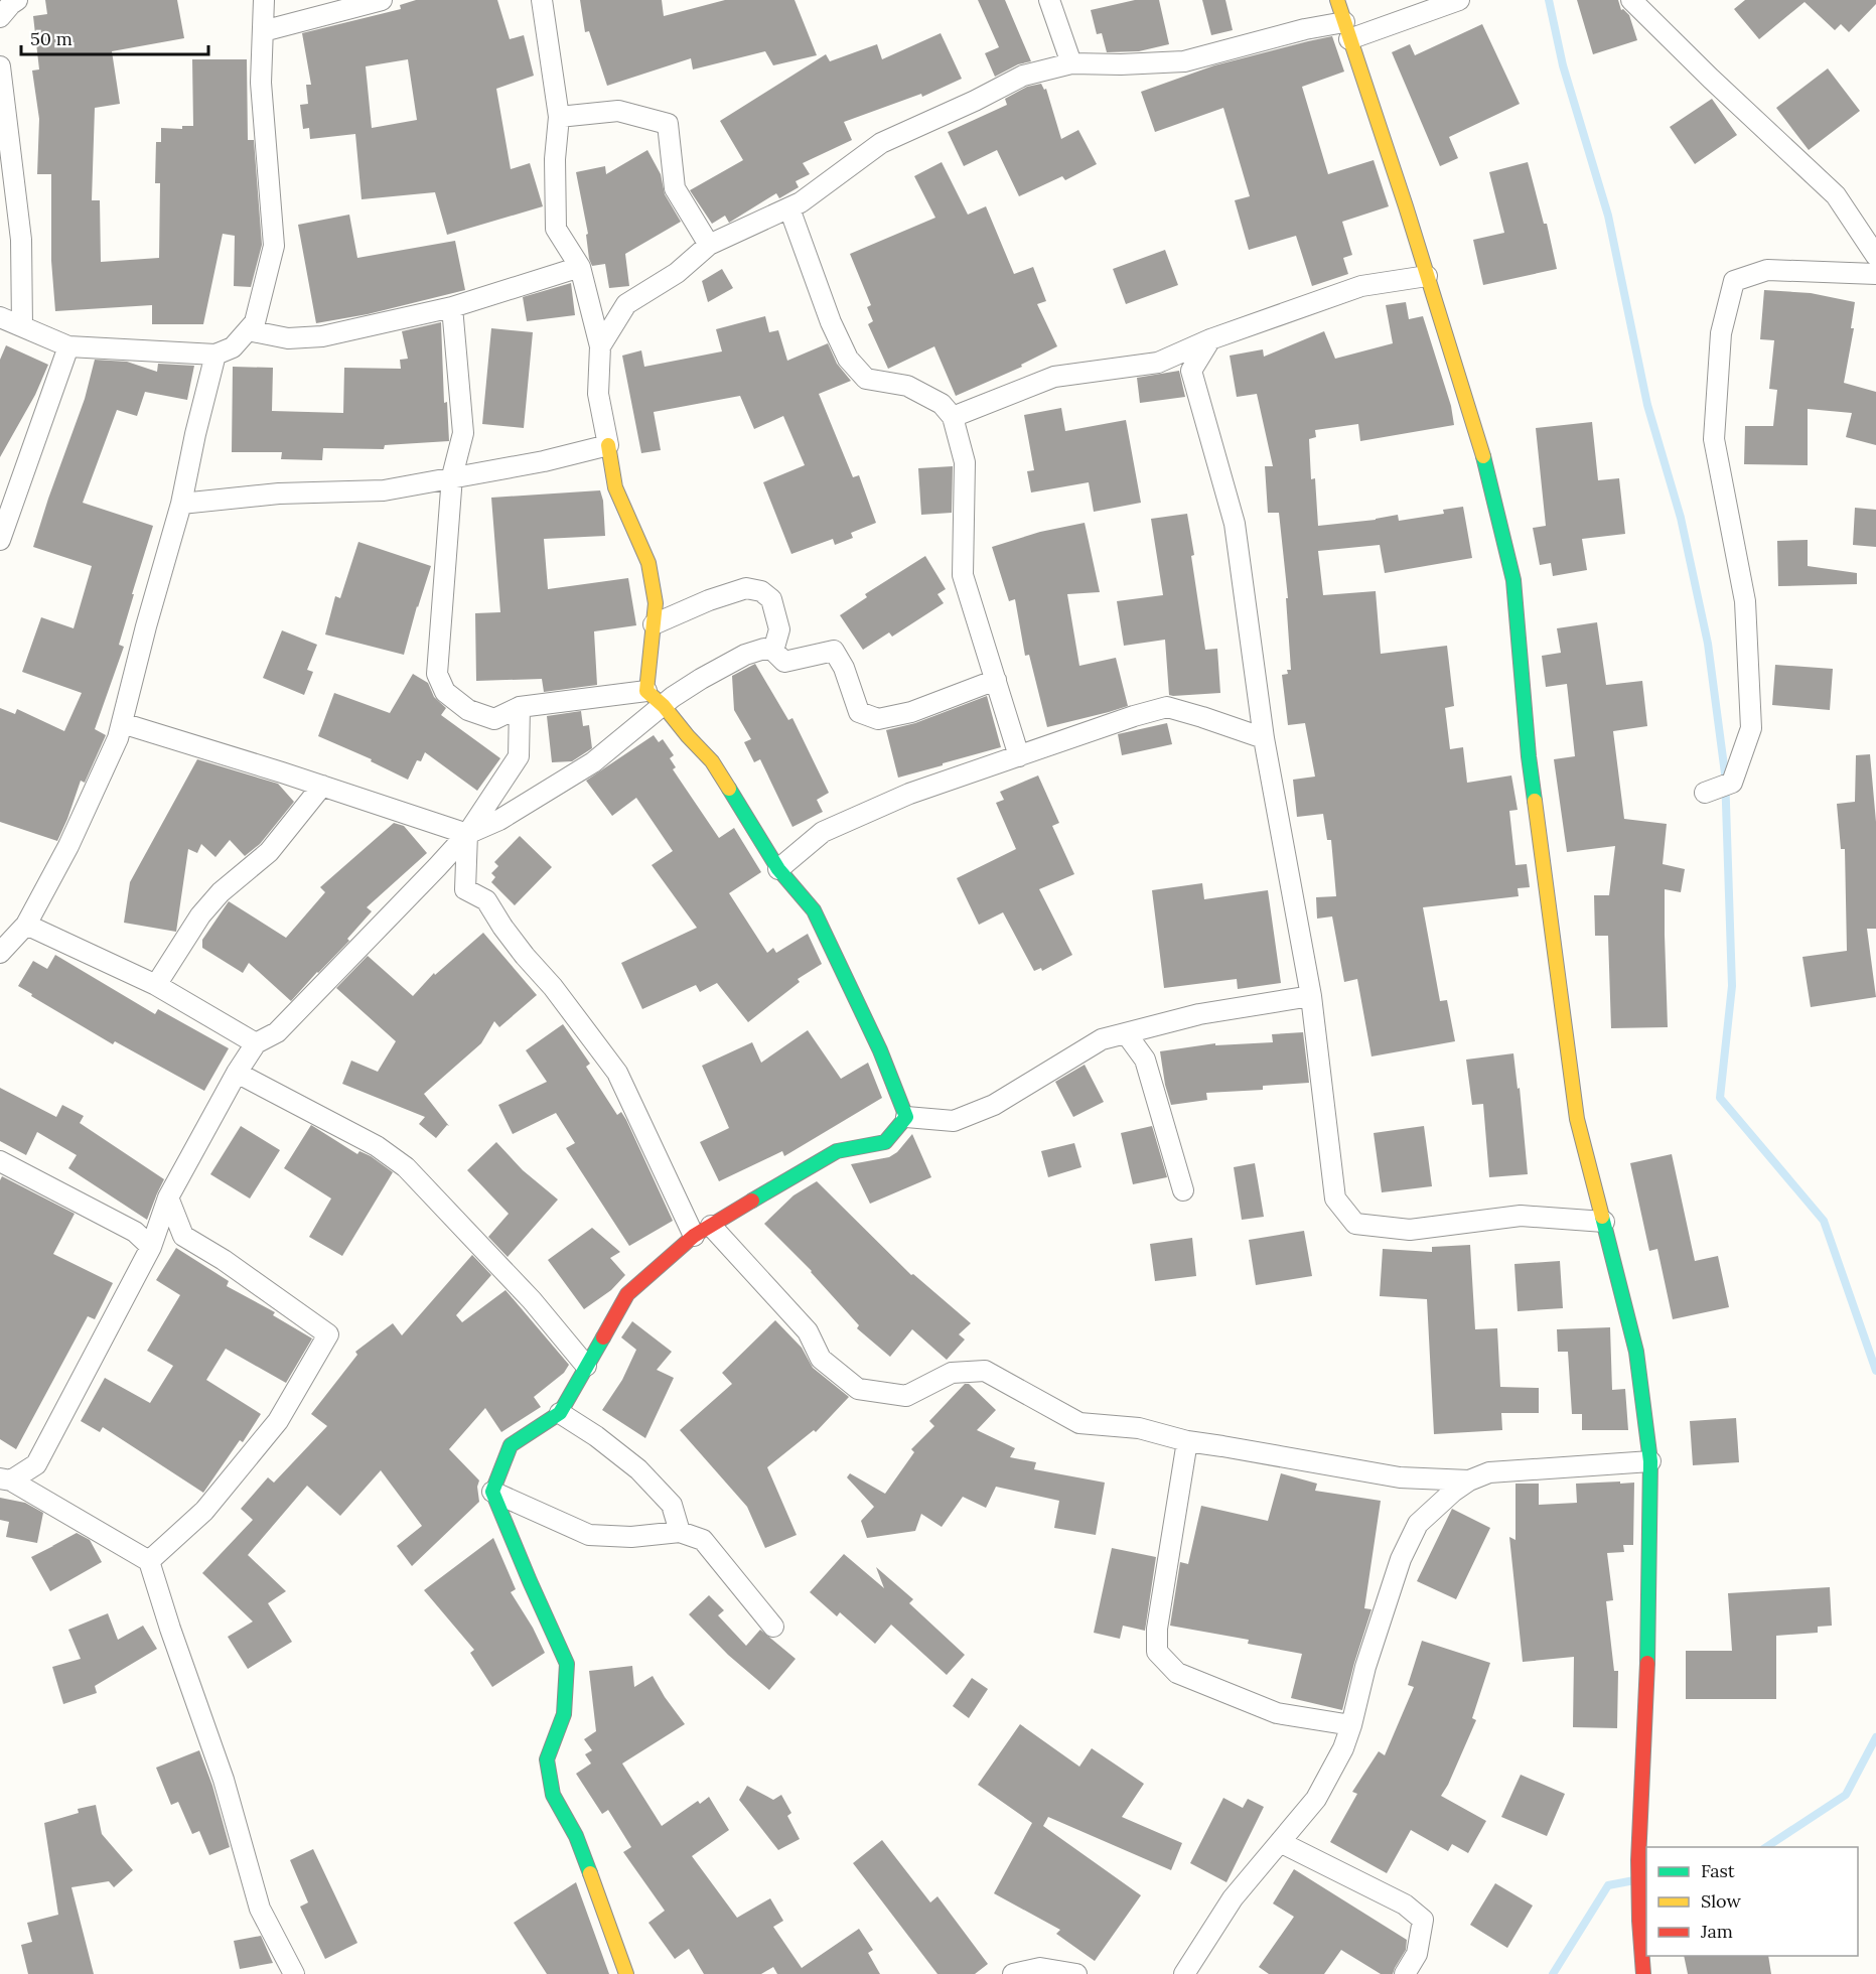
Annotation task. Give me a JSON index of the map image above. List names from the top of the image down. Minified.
{"legend":["Fast","Slow","Jam"],"scale_bar":"50 m"}
